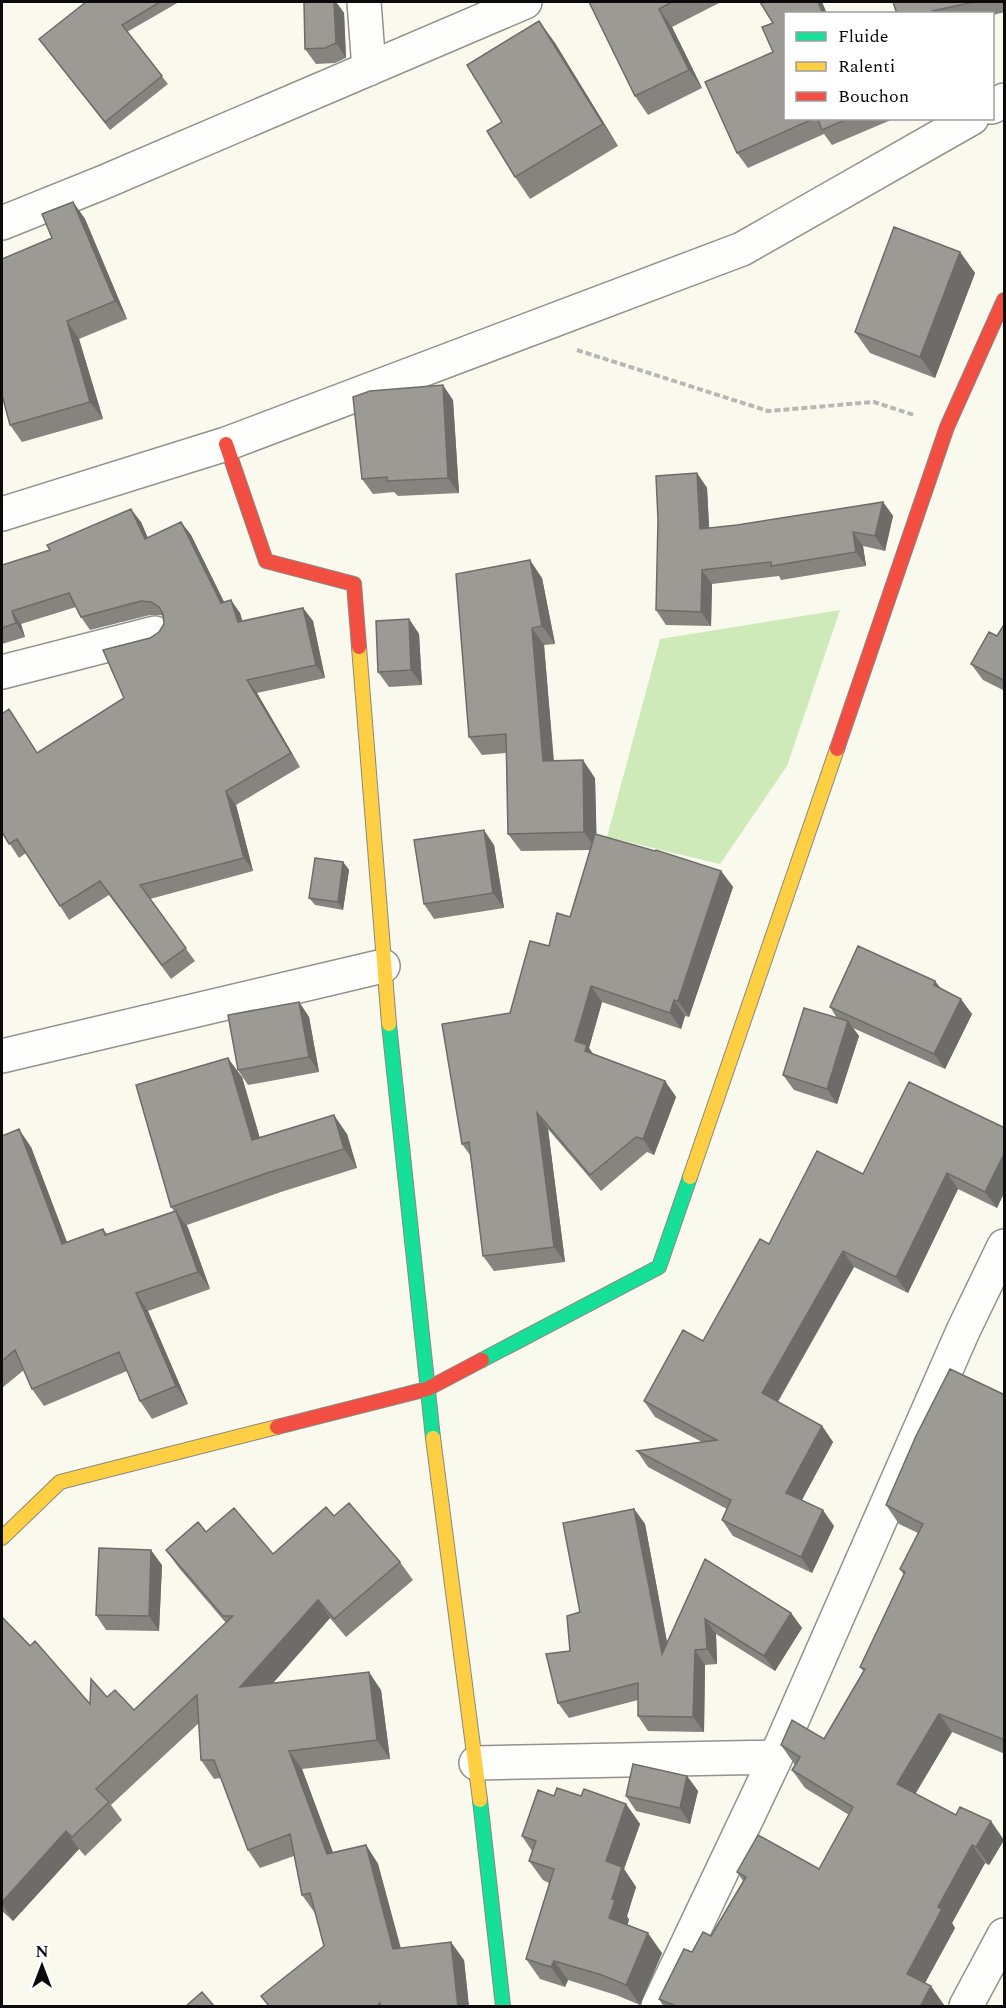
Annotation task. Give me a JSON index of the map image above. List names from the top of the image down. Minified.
{"legend":["Fluide","Ralenti","Bouchon"],"north":"top"}
